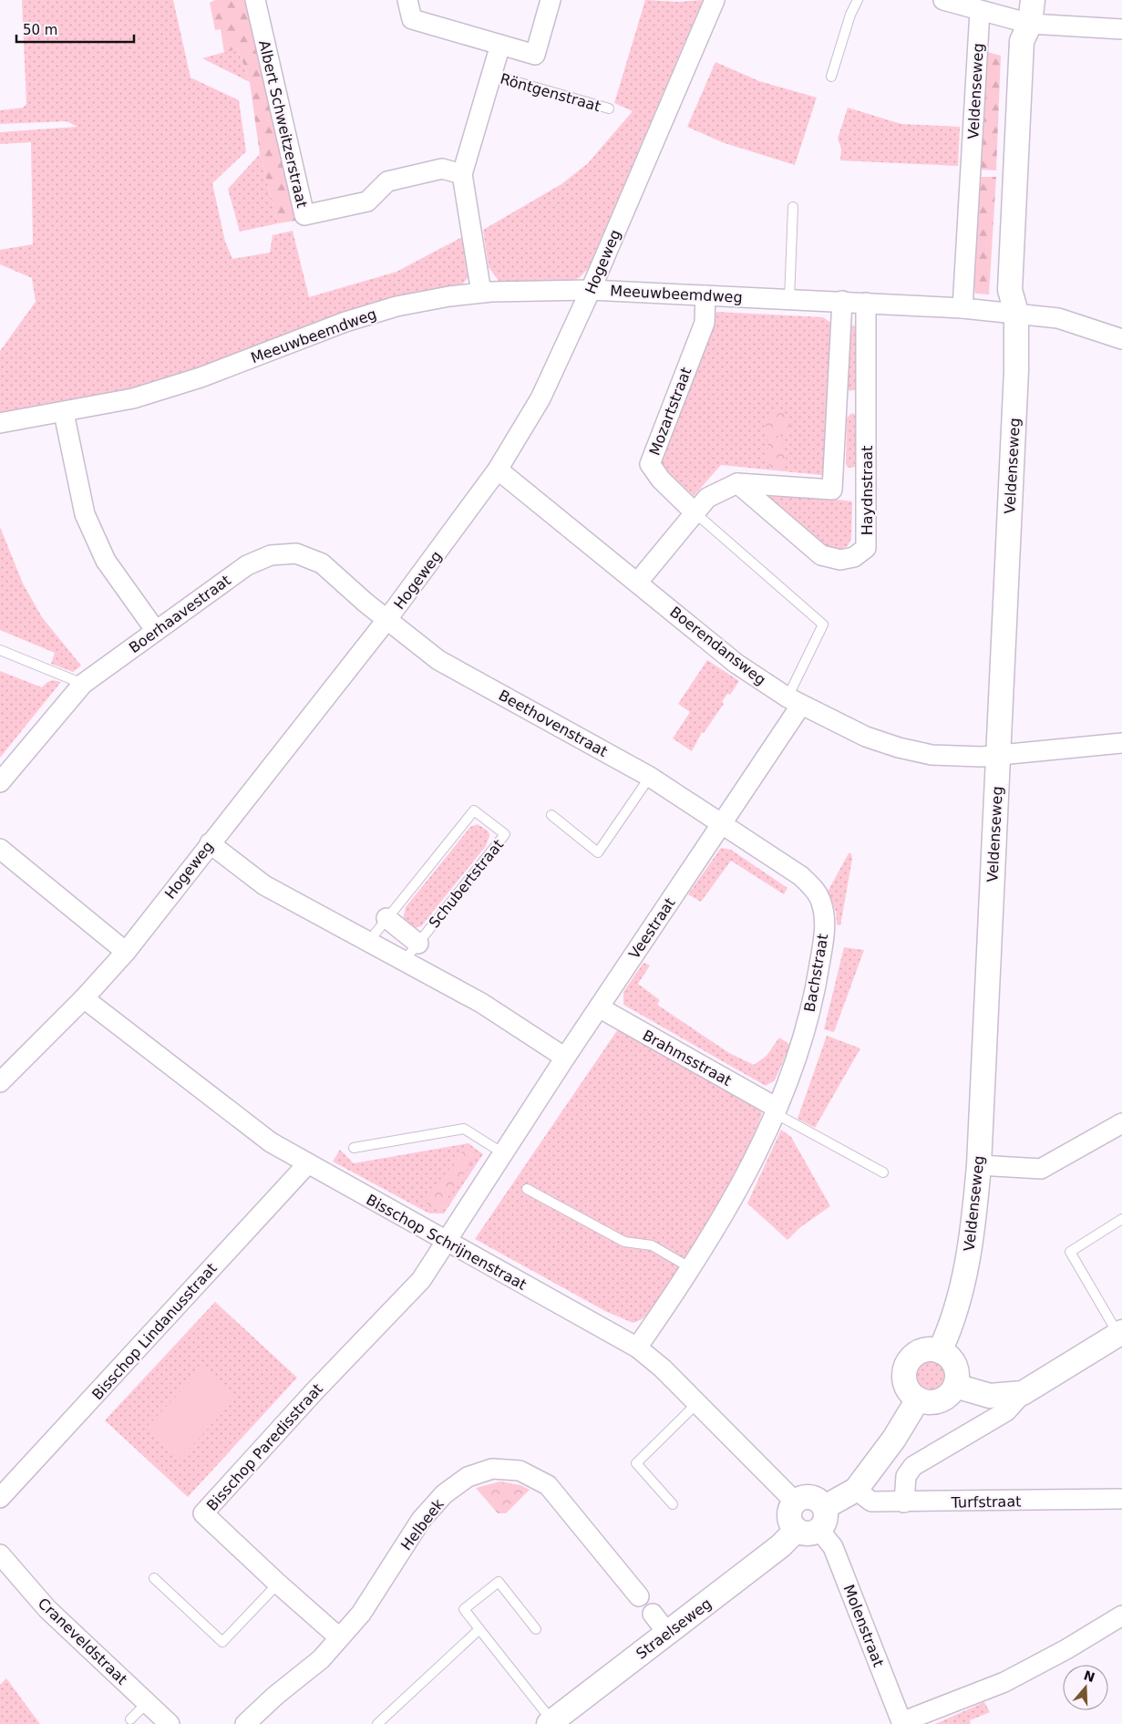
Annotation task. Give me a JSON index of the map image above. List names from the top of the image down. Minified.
{"streets":{"street":["Veldenseweg","Röntgenstraat","Albert Schweitzerstraat","Hogeweg","Meeuwbeemdweg","Mozartstraat","Haydnstraat","Boerhaavestraat","Boerendansweg","Beethovenstraat","Veestraat","Bachstraat","Brahmsstraat","Bisschop Schrijnenstraat","Bisschop Lindanusstraat","Bisschop Paredisstraat","Turfstraat","Helbeek","Molenstraat","Straelseweg","Craneveldstraat"],"lane":["Schubertstraat"]},"crossings":[["Veldenseweg","Meeuwbeemdweg"],["Veldenseweg","Boerendansweg"],["Röntgenstraat","Albert Schweitzerstraat"],["Röntgenstraat","Meeuwbeemdweg"],["Hogeweg","Meeuwbeemdweg"],["Hogeweg","Boerhaavestraat"],["Hogeweg","Boerendansweg"],["Hogeweg","Beethovenstraat"],["Hogeweg","Bisschop Schrijnenstraat"],["Meeuwbeemdweg","Mozartstraat"],["Meeuwbeemdweg","Haydnstraat"],["Boerhaavestraat","Beethovenstraat"],["Boerendansweg","Veestraat"],["Beethovenstraat","Veestraat"],["Beethovenstraat","Bachstraat"],["Veestraat","Bachstraat"],["Veestraat","Brahmsstraat"],["Veestraat","Bisschop Schrijnenstraat"],["Veestraat","Bisschop Paredisstraat"],["Bachstraat","Brahmsstraat"],["Bachstraat","Bisschop Schrijnenstraat"],["Bisschop Schrijnenstraat","Bisschop Lindanusstraat"],["Bisschop Schrijnenstraat","Bisschop Paredisstraat"],["Bisschop Schrijnenstraat","Molenstraat"],["Bisschop Schrijnenstraat","Straelseweg"],["Bisschop Paredisstraat","Helbeek"],["Molenstraat","Straelseweg"]],"scale_bar":"50 m","north":"top"}
